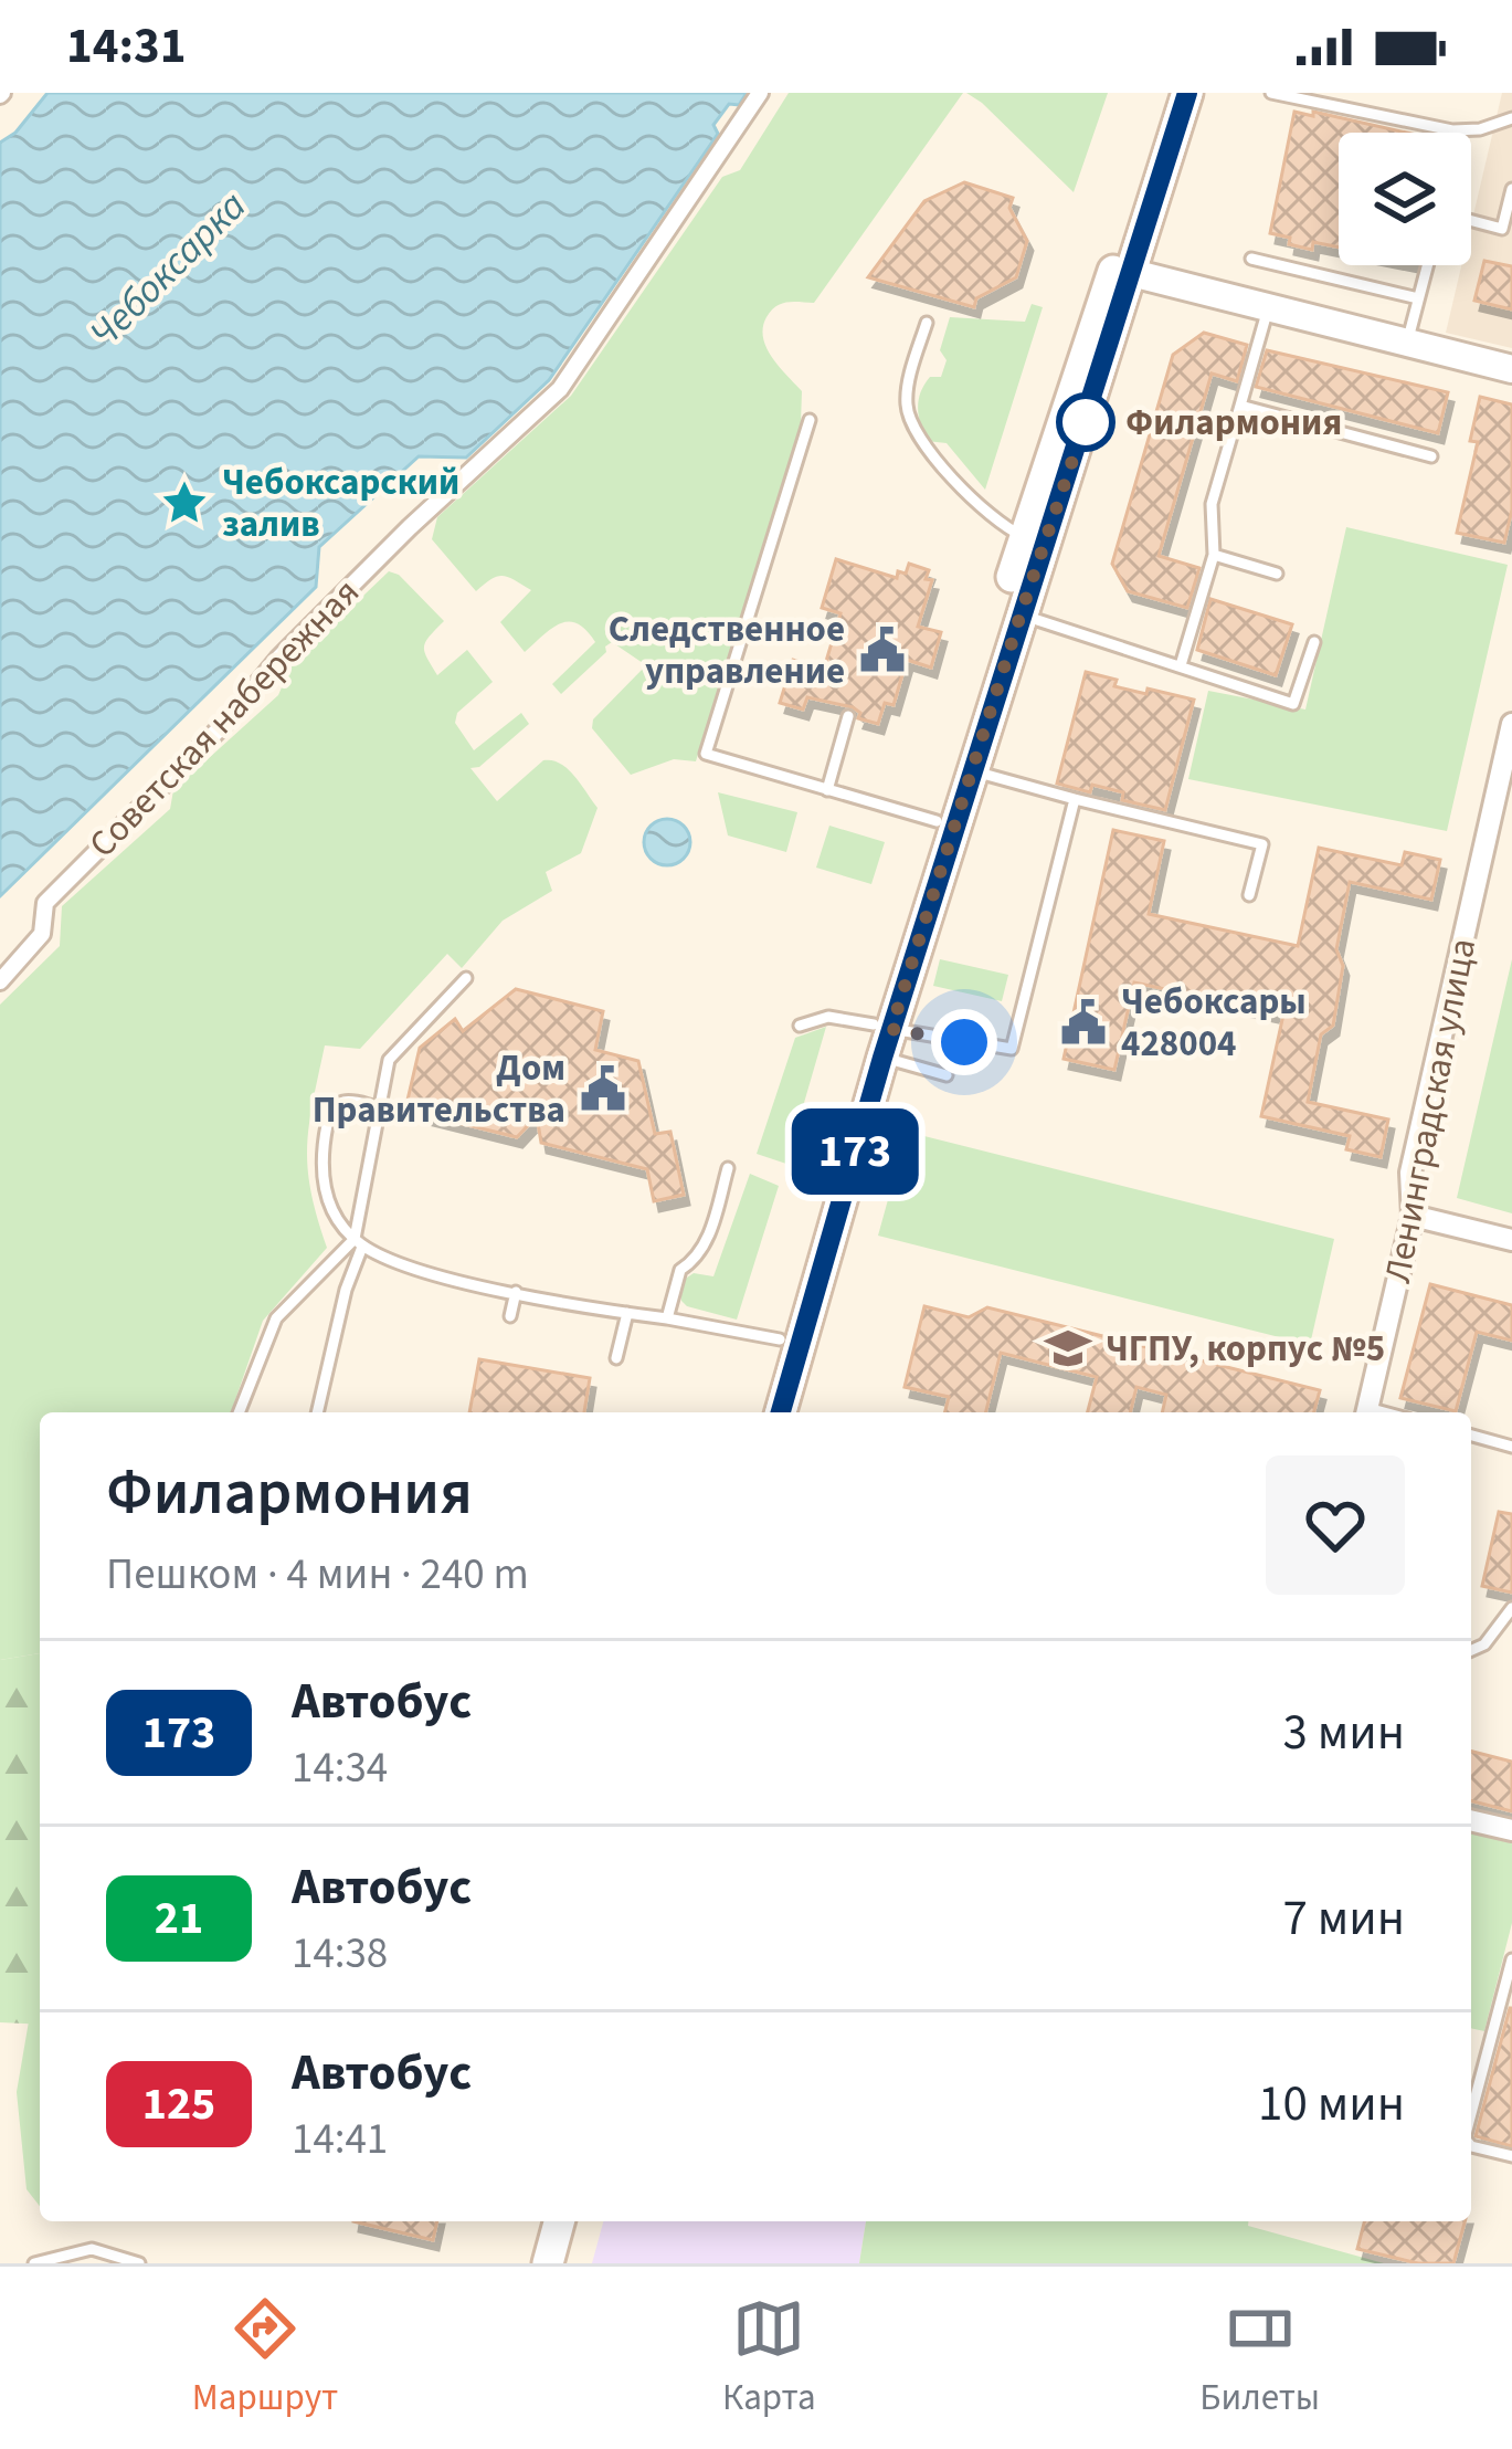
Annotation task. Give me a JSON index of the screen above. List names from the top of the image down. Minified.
{"streets":{"street":["Советская набережная","Ленинградская улица"]},"water":["Чебоксарка"],"places":{"other":["Филармония"],"place":["Чебоксарский залив"],"public building":["Следственное управление","Чебоксары 428004","Дом Правительства"],"school or university":["ЧГПУ, корпус №5"]},"lines":["bus line 173"],"page":{"status":"14:31","on_map":"173","heading":["Филармония","Пешком · 4 мин · 240 m"],"list":[{"mark":"173","name":"Автобус","note":"14:34","value":"3 мин"},{"mark":"21","name":"Автобус","note":"14:38","value":"7 мин"},{"mark":"125","name":"Автобус","note":"14:41","value":"10 мин"}],"tabs":["Маршрут","Карта","Билеты"]}}
